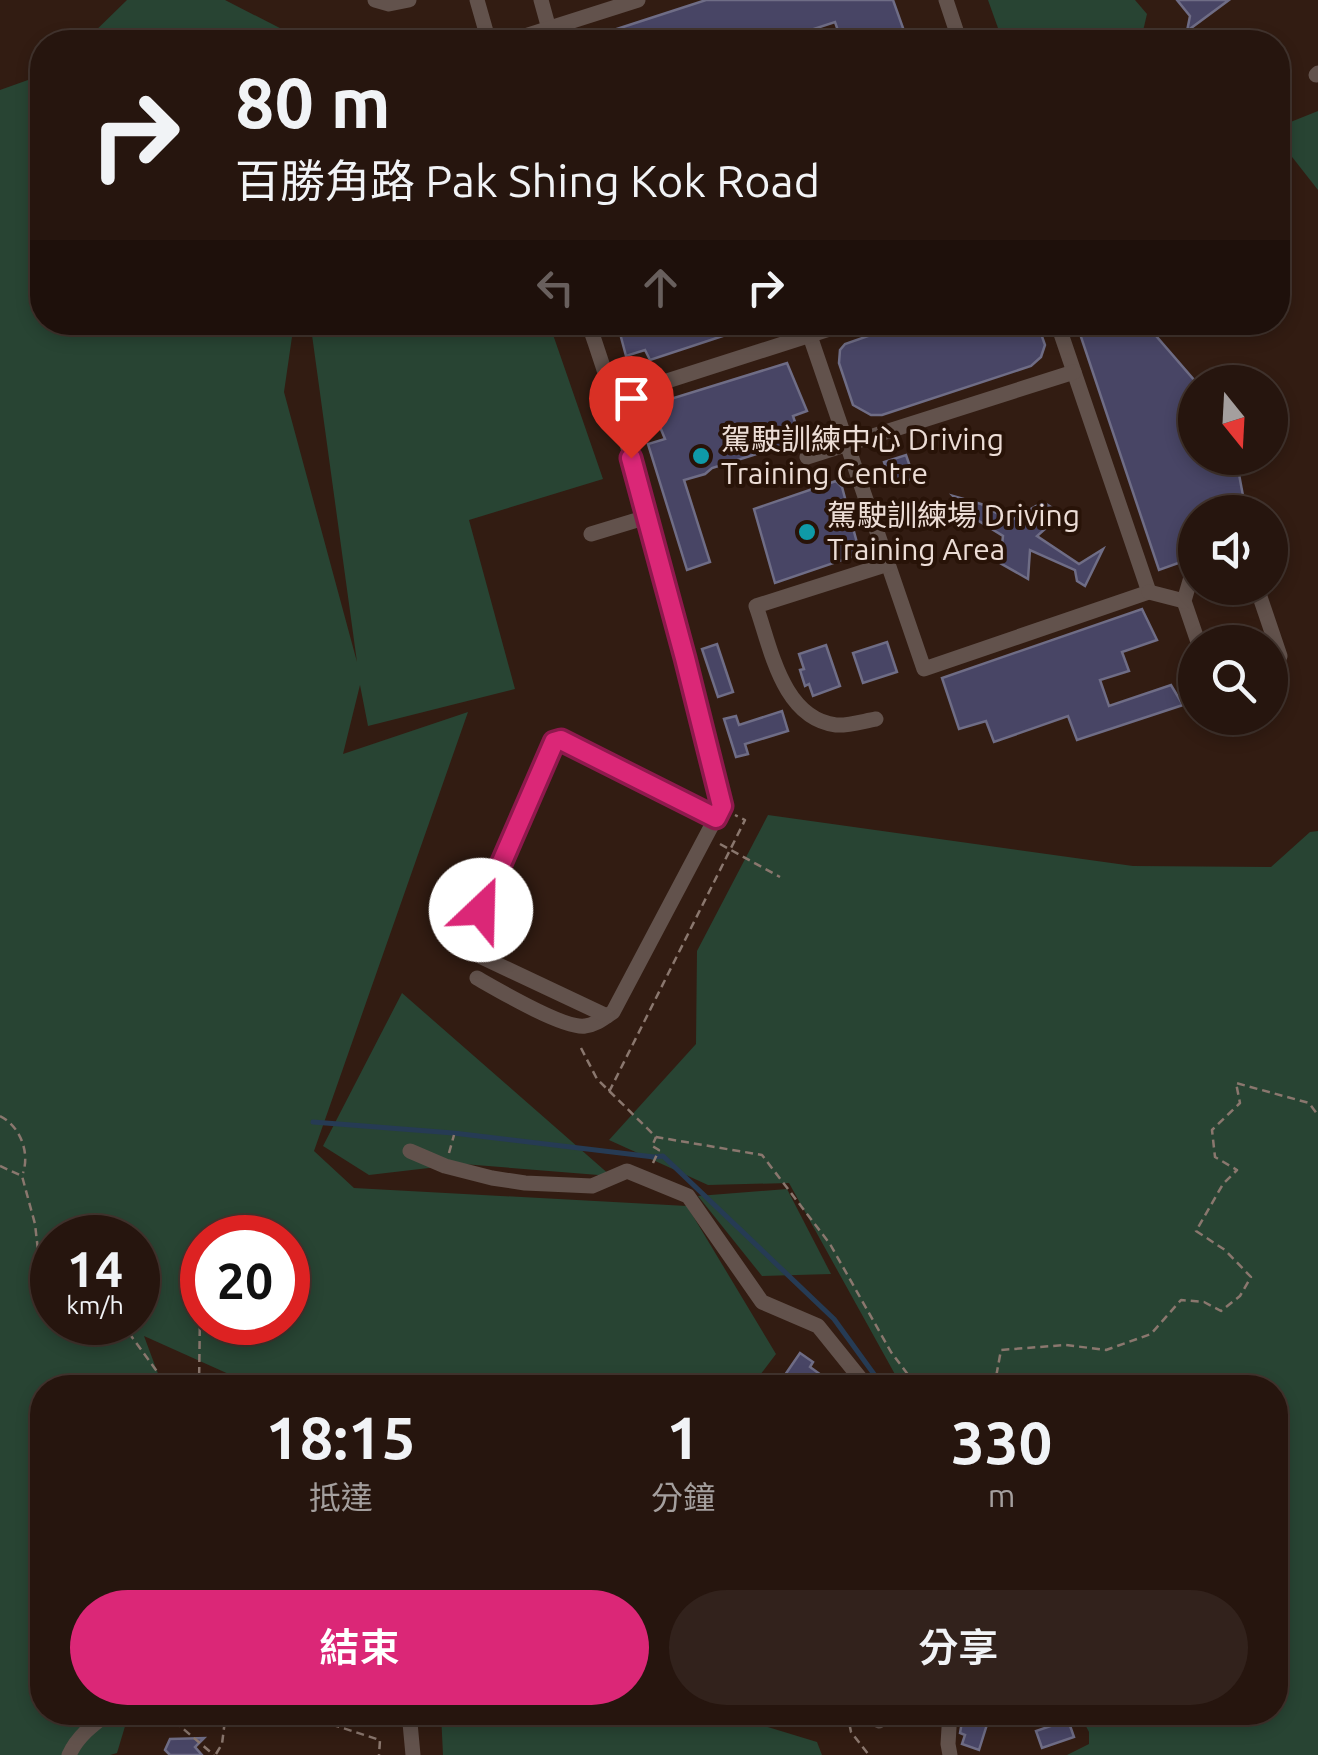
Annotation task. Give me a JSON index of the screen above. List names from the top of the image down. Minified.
{"places":["駕駛訓練中心 Driving Training Centre","駕駛訓練場 Driving Training Area"],"north":"bottom","page":{"turn":["80 m","百勝角路 Pak Shing Kok Road"],"speed":"14 km/h","limit":"20","eta":["18:15","抵達","1","分鐘","330","m"],"buttons":["結束","分享"]}}
